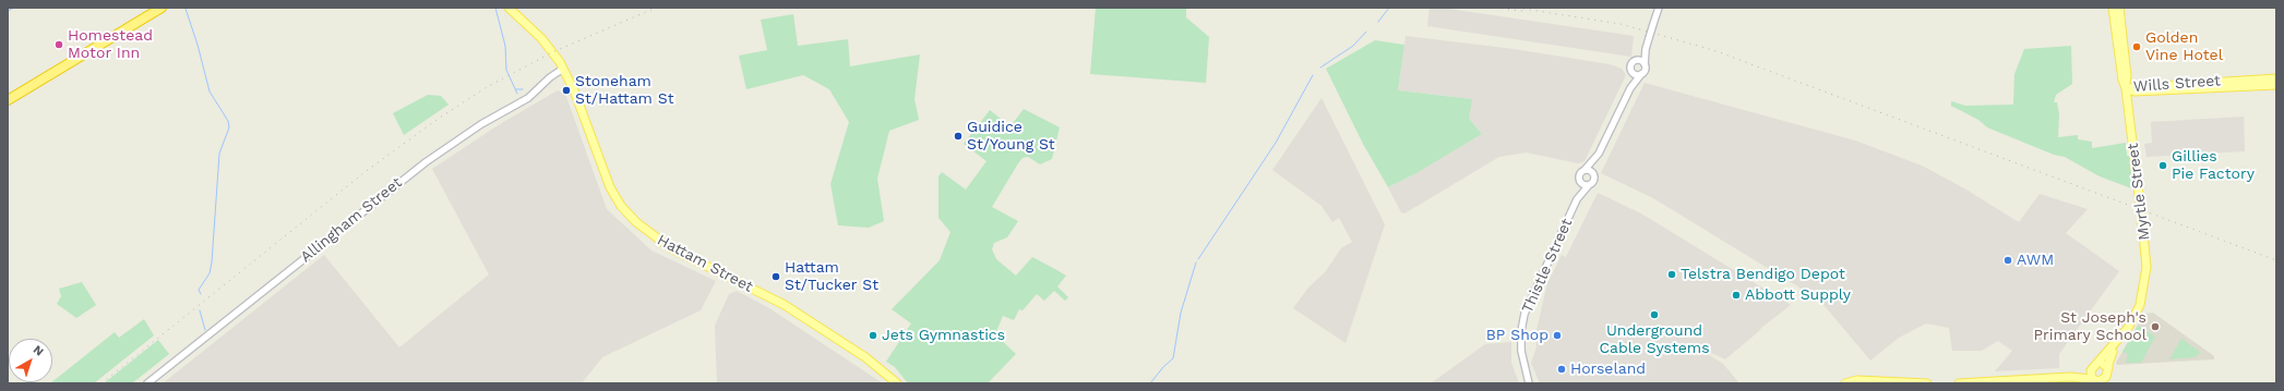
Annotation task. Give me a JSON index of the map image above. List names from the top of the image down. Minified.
{"streets":{"main road":["Wills Street","Myrtle Street","Hattam Street"],"street":["Allingham Street","Thistle Street"]},"crossings":[["Wills Street","Myrtle Street"],["Allingham Street","Hattam Street"]],"places":["Homestead Motor Inn","Golden Vine Hotel","Stoneham St/Hattam St","Guidice St/Young St","Gillies Pie Factory","AWM","Telstra Bendigo Depot","Hattam St/Tucker St","Abbott Supply","Underground Cable Systems","St Joseph's Primary School","Jets Gymnastics","BP Shop","Horseland"],"north":"top right"}
